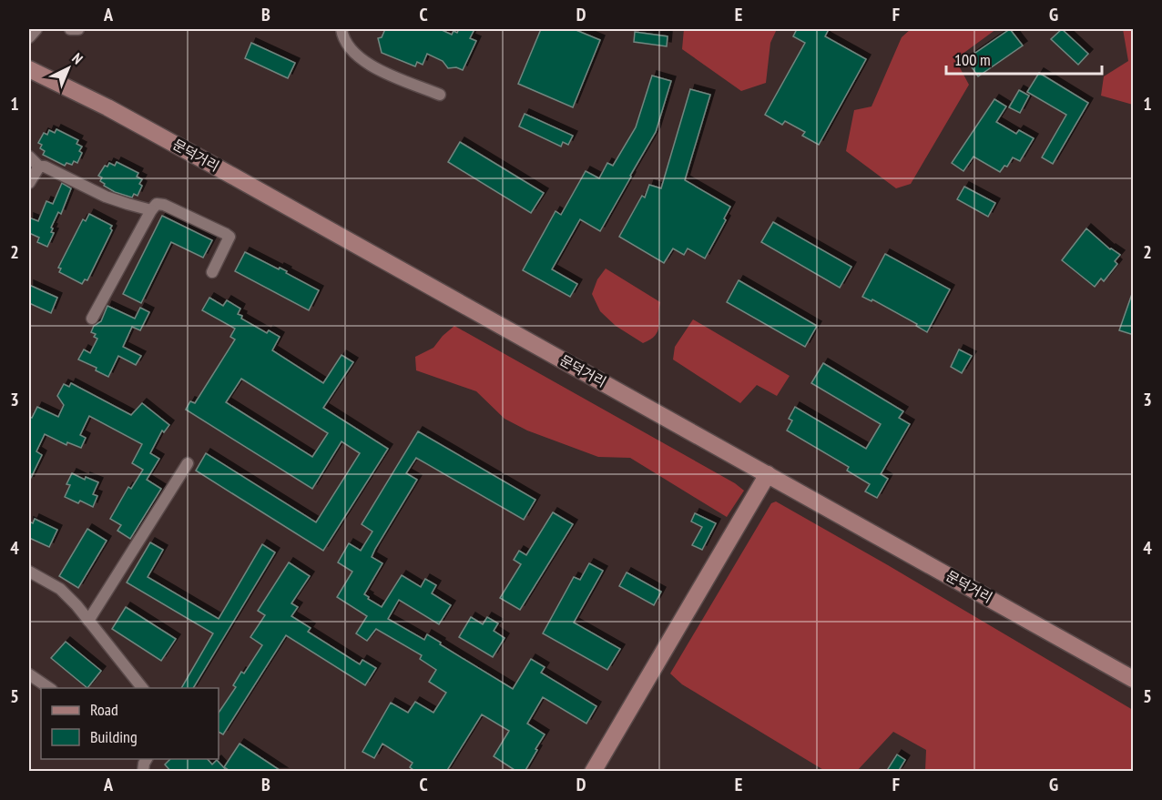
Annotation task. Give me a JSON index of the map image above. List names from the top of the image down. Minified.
{"streets":{"main road":["문덕거리"]},"legend":["Road","Building"],"scale_bar":"100 m","north":"top right","grid":{"columns":["A","B","C","D","E","F","G"],"rows":["1","2","3","4","5"]}}
